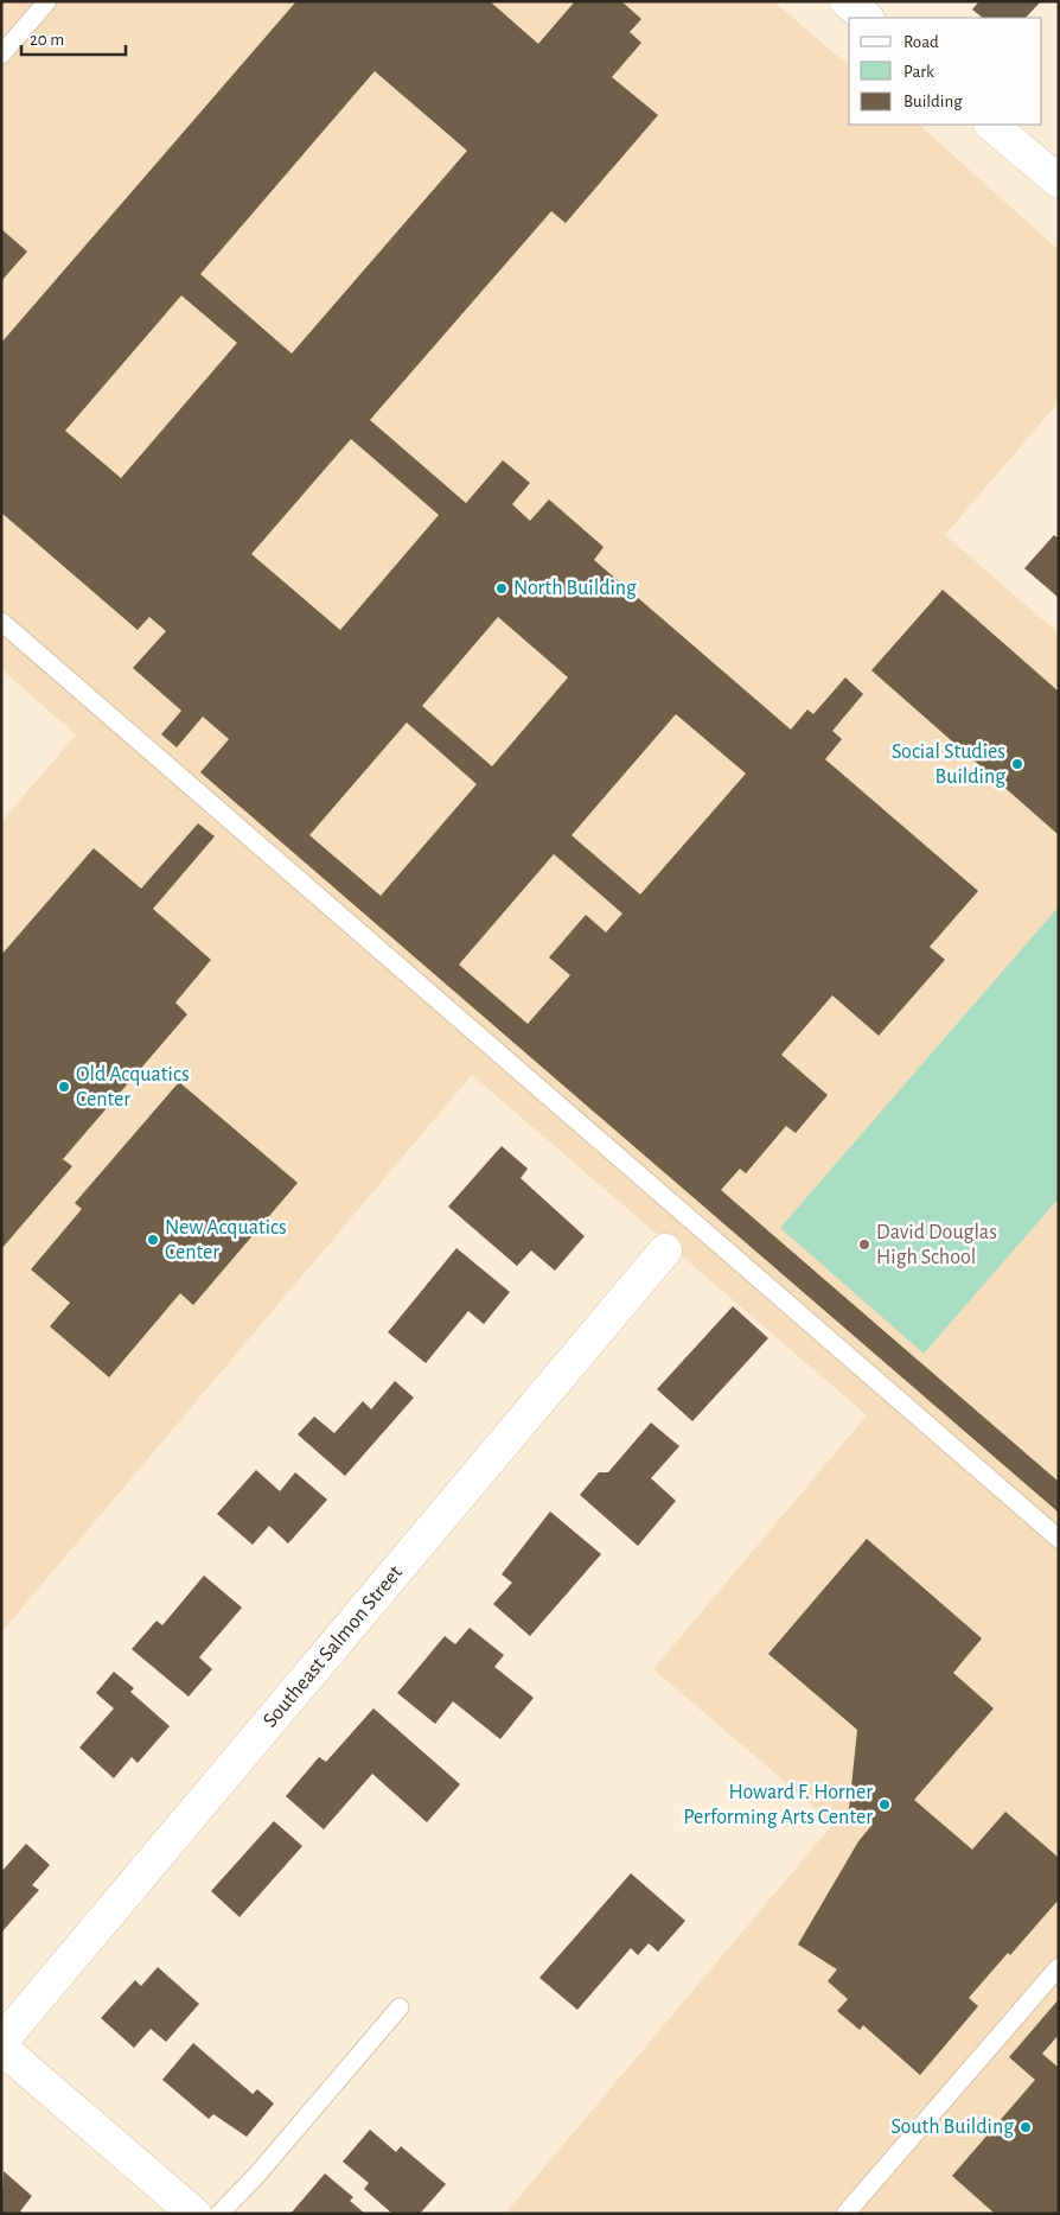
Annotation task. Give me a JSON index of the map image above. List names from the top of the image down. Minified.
{"streets":{"street":["Southeast Salmon Street"]},"places":["North Building","Social Studies Building","Old Acquatics Center","New Acquatics Center","David Douglas High School","Howard F. Horner Performing Arts Center","South Building"],"legend":["Road","Park","Building"],"scale_bar":"20 m"}
